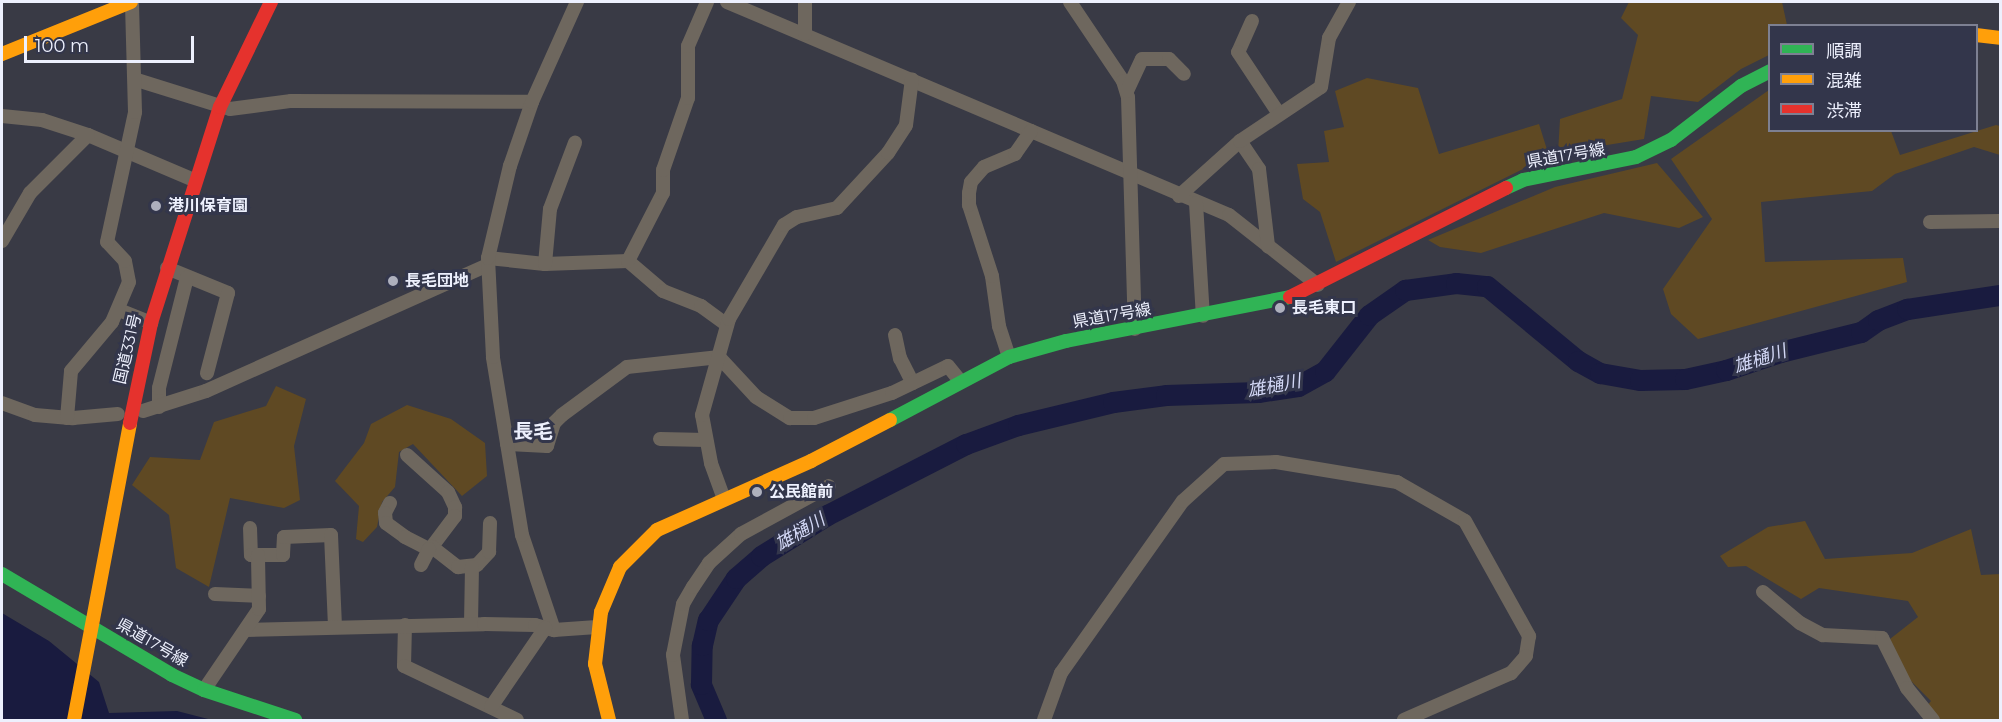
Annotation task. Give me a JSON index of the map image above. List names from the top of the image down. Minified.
{"streets":{"main road":["県道17号線","国道331号"]},"districts":["長毛"],"water":["雄樋川"],"places":["港川保育園","長毛団地","長毛東口","公民館前"],"legend":["順調","混雑","渋滞"],"scale_bar":"100 m"}
